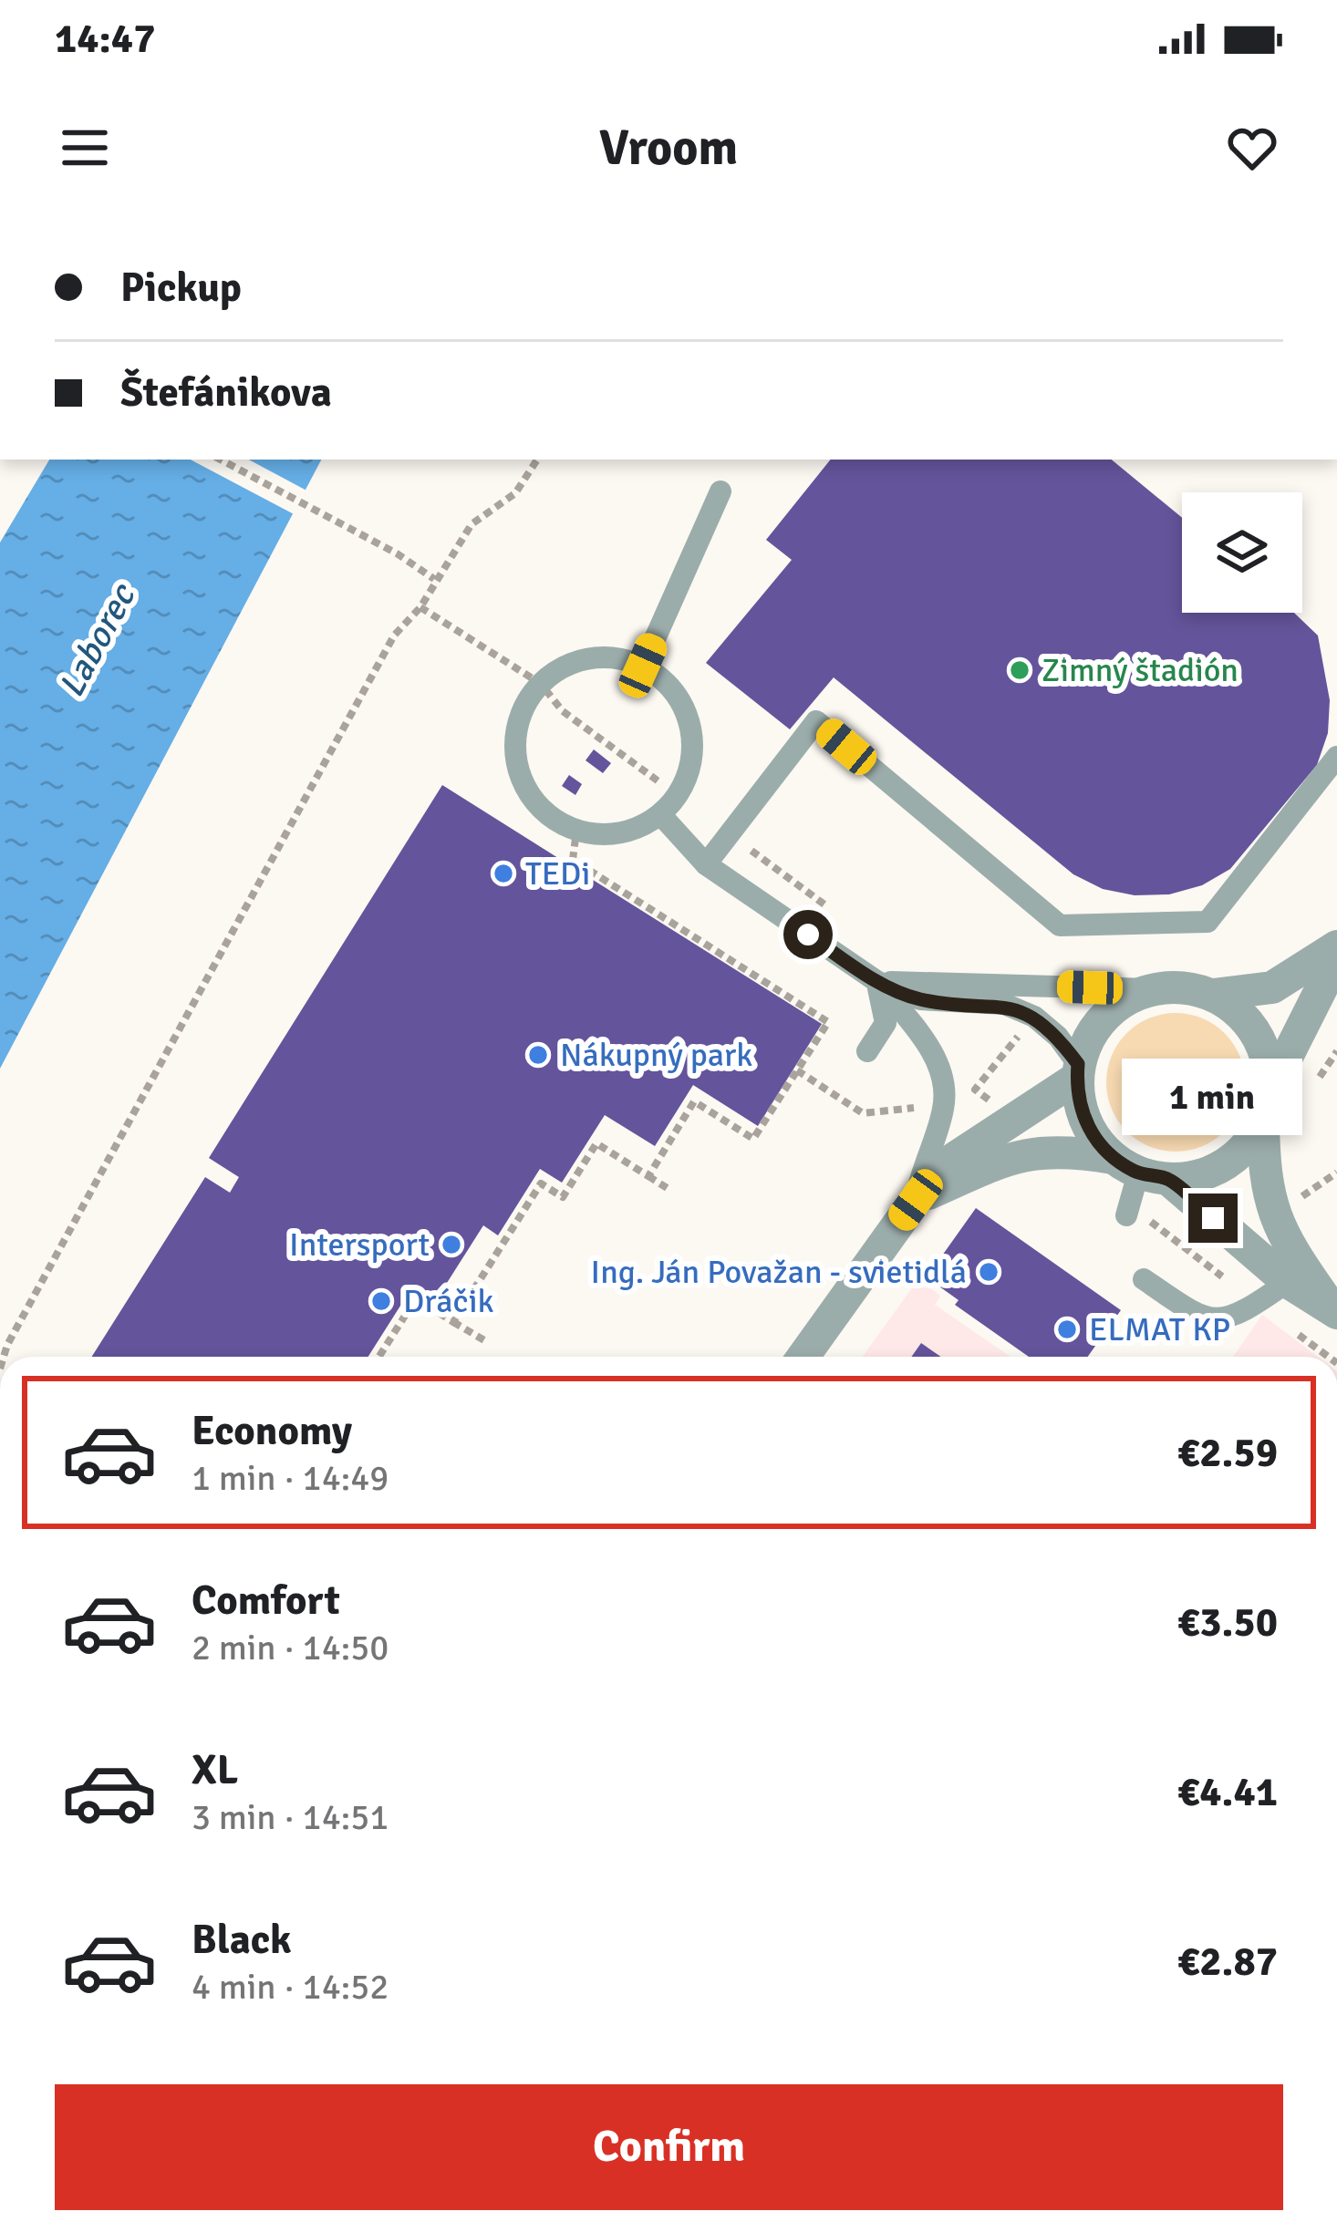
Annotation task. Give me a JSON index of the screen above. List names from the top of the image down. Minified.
{"water":["Laborec"],"places":["Zimný štadión","TEDi","Nákupný park","Intersport","Ing. Ján Považan - svietidlá","Dráčik","ELMAT KP"],"page":{"status":"14:47","header":"Vroom","banner":["Pickup","Štefánikova"],"bubble":"1 min","list":[{"name":"Economy","note":"1 min · 14:49","value":"€2.59"},{"name":"Comfort","note":"2 min · 14:50","value":"€3.50"},{"name":"XL","note":"3 min · 14:51","value":"€4.41"},{"name":"Black","note":"4 min · 14:52","value":"€2.87"}],"buttons":"Confirm"}}
